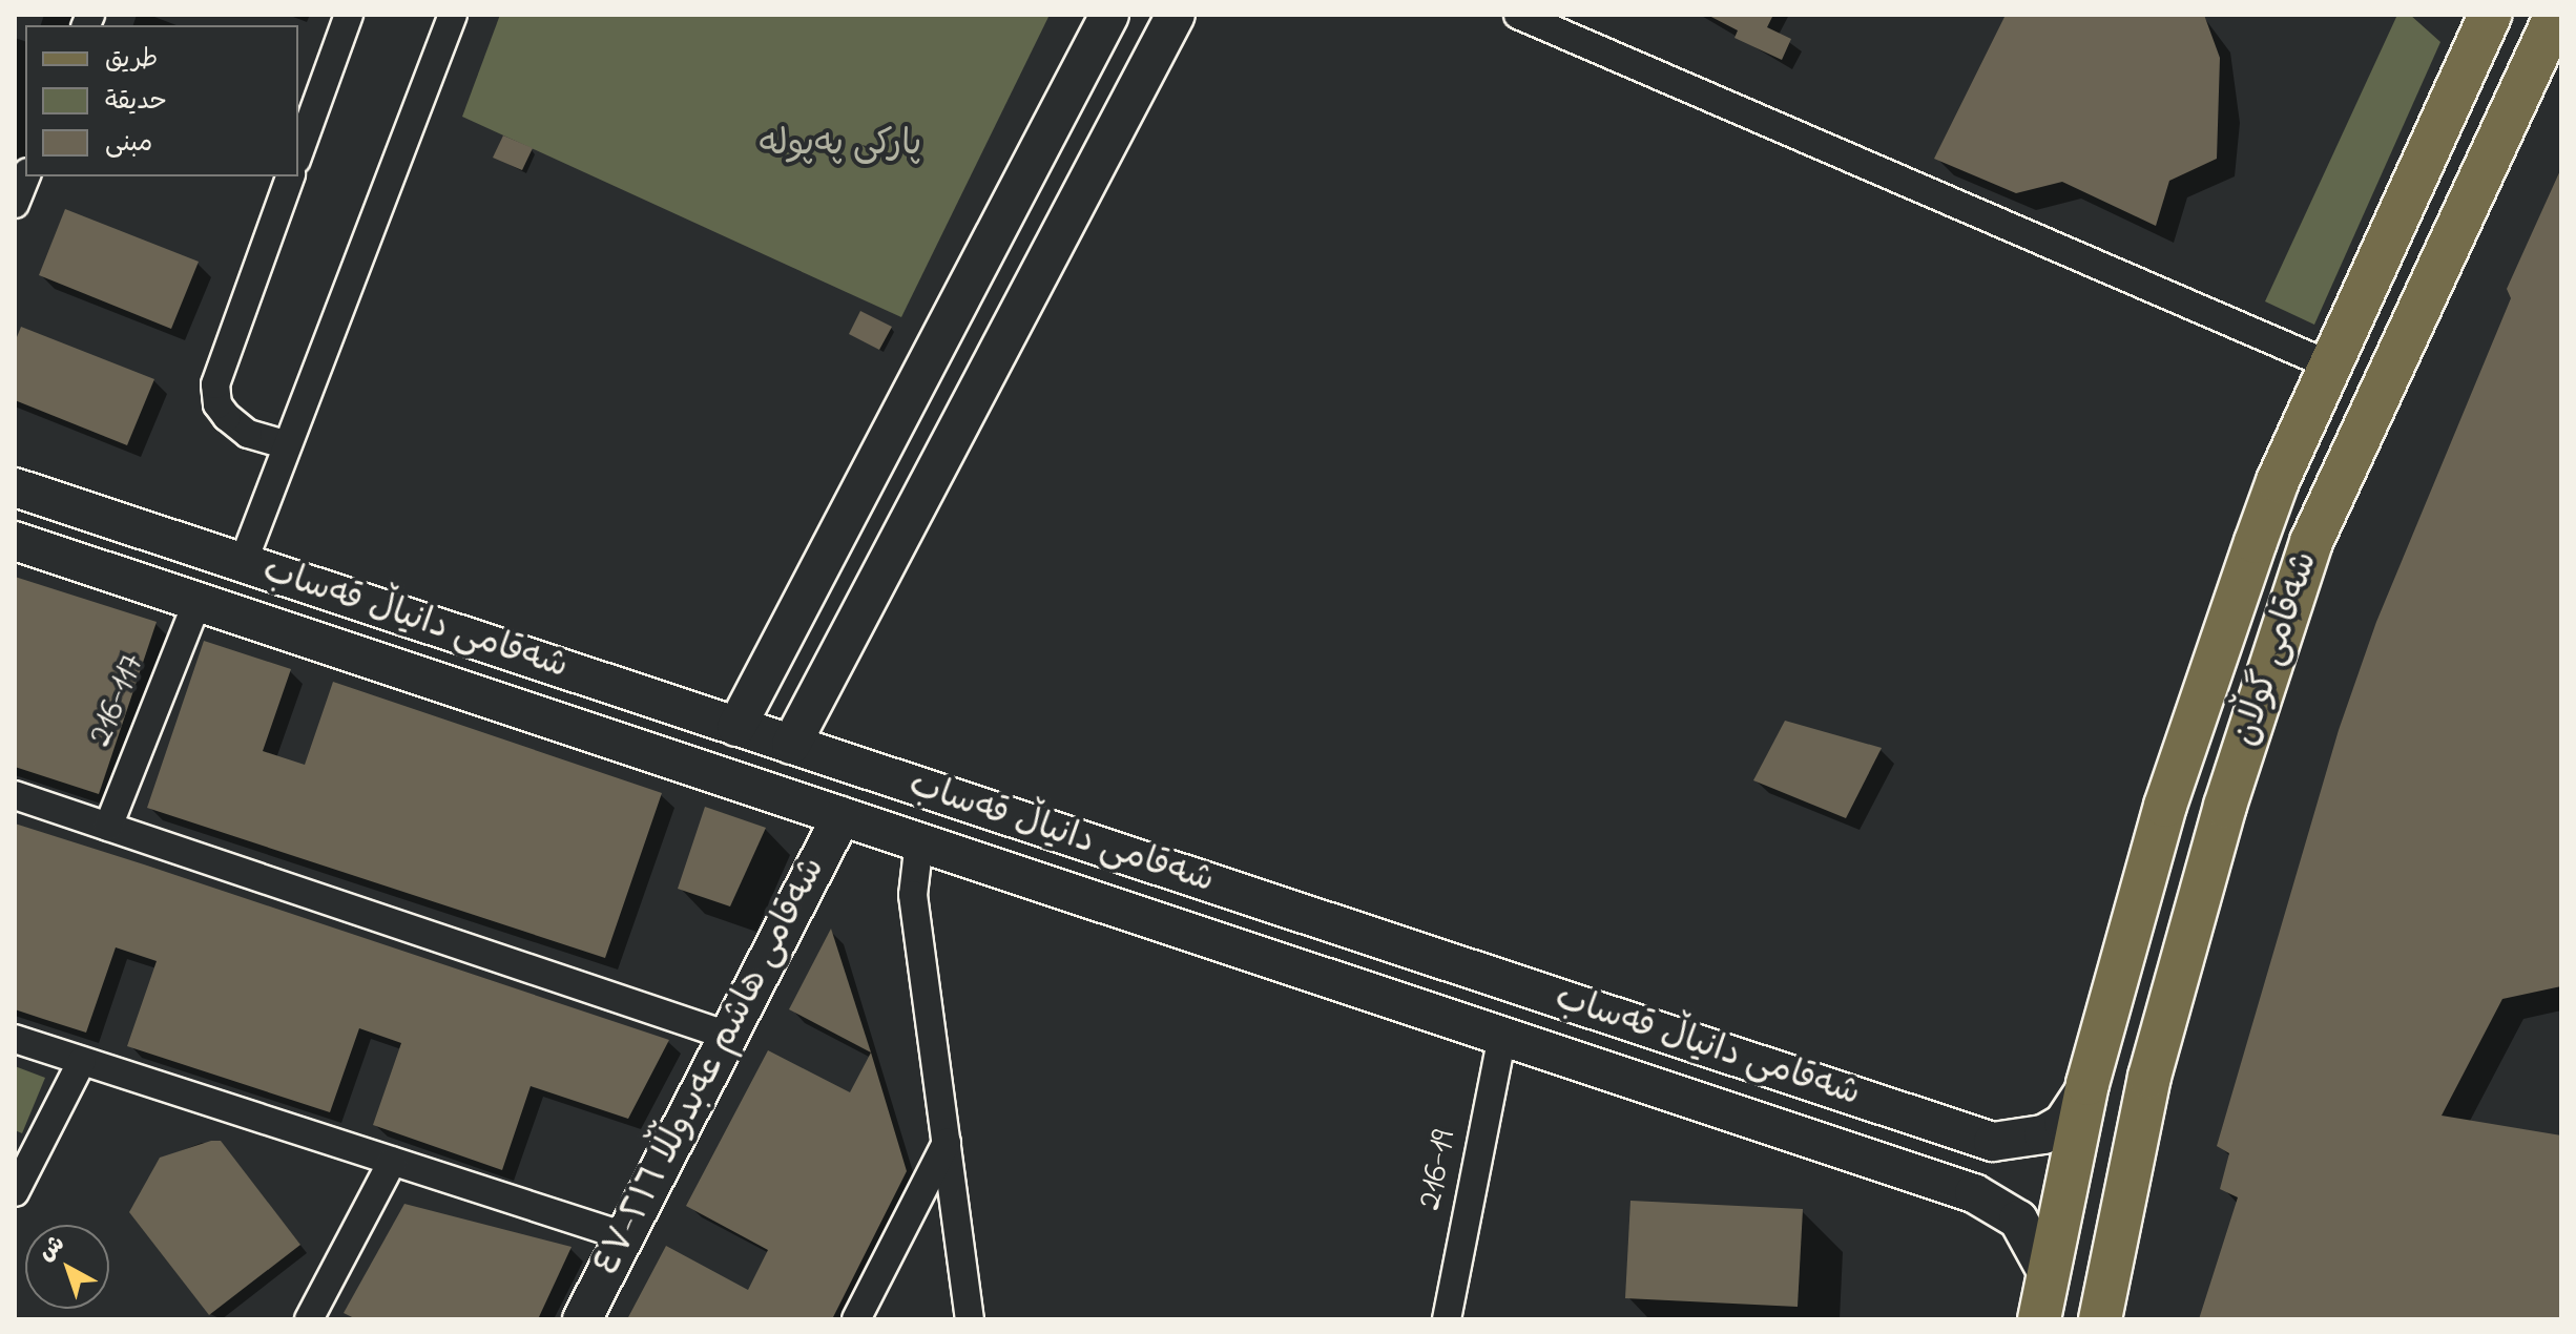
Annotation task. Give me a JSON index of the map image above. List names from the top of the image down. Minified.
{"streets":{"main road":["شەقامی گوڵان"],"street":["شەقامی دانیاڵ قەساب","216-117","شەقامی هاشم عەبدوڵڵا ٢١٦-٤٧","216-19"]},"crossings":[["شەقامی دانیاڵ قەساب","شەقامی گوڵان"],["شەقامی دانیاڵ قەساب","216-117"],["شەقامی دانیاڵ قەساب","شەقامی هاشم عەبدوڵڵا ٢١٦-٤٧"],["شەقامی دانیاڵ قەساب","216-19"]],"parks":["پارکی پەپولە"],"legend":["طريق","حديقة","مبنى"],"north":"top left"}
